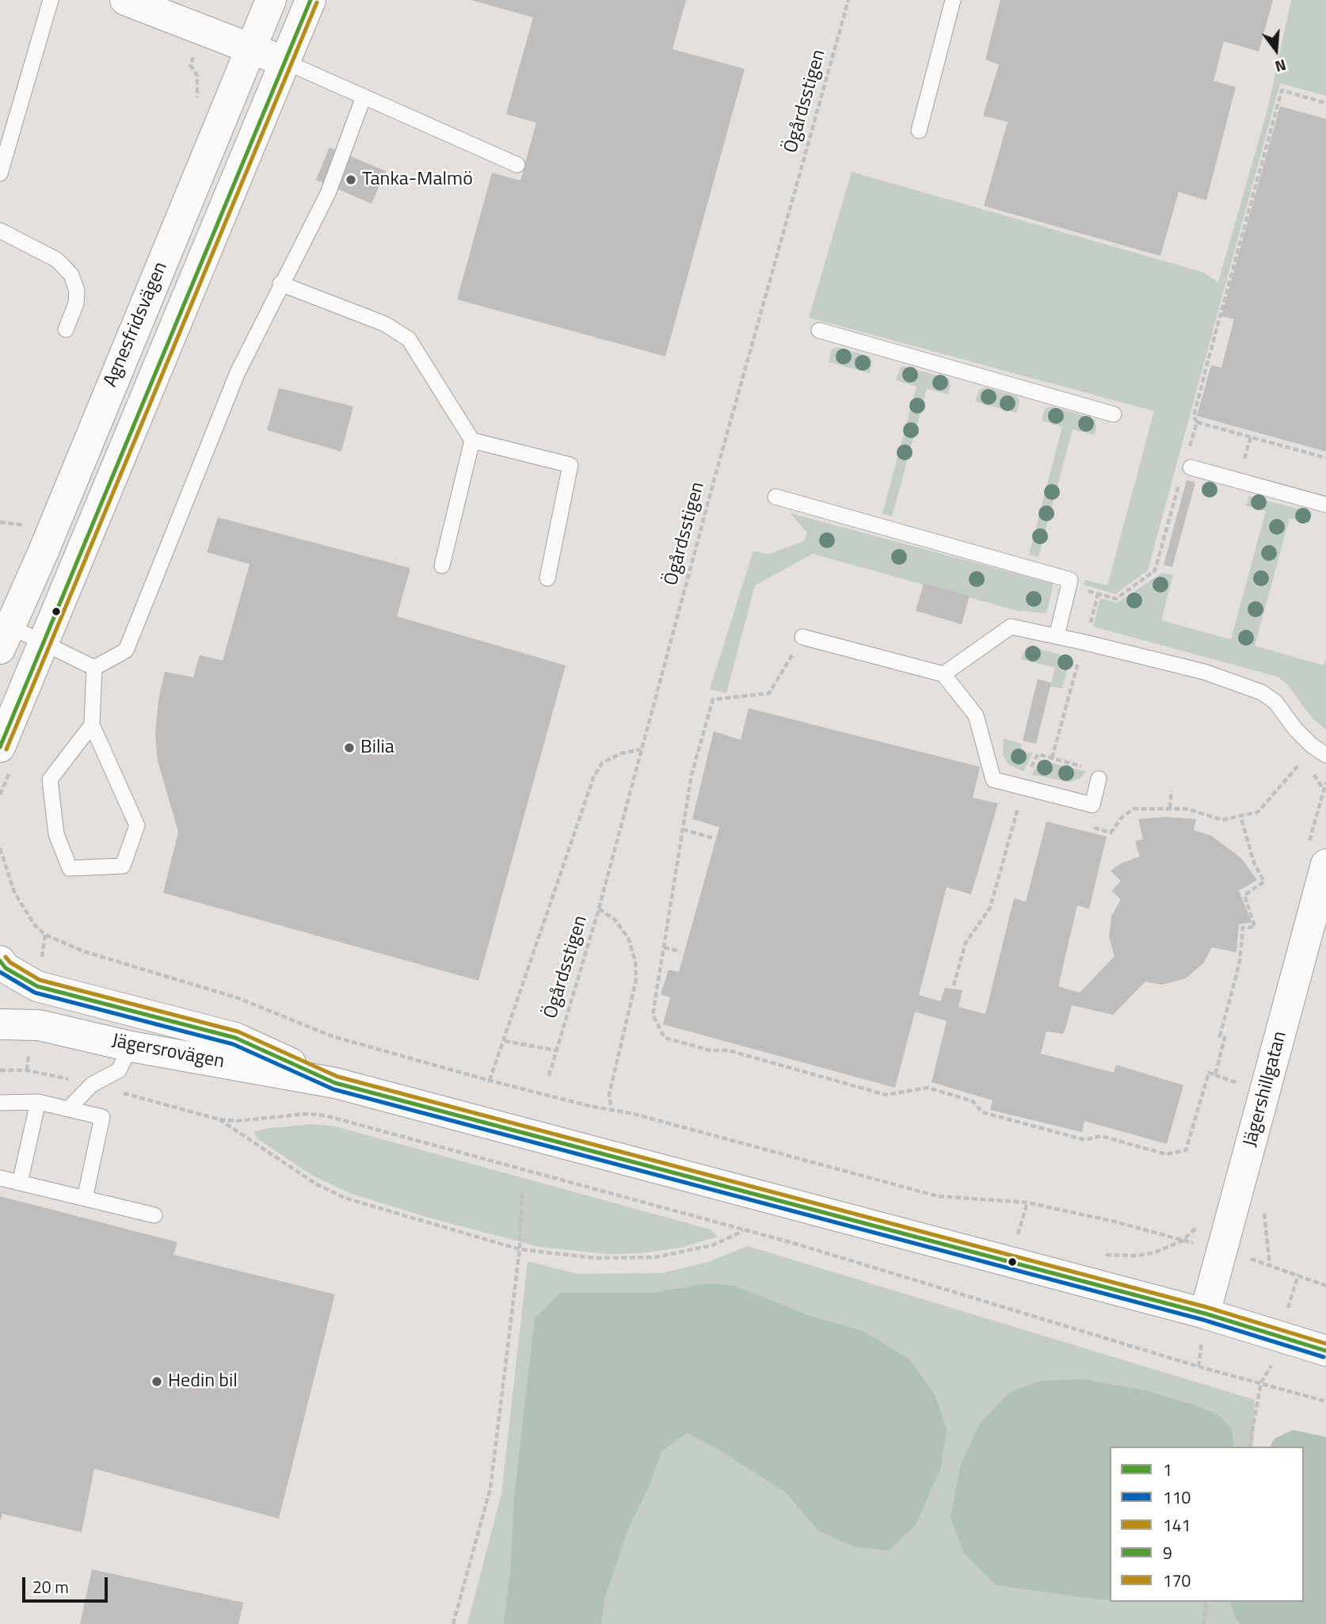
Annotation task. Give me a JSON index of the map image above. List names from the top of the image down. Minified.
{"streets":{"street":["Agnesfridsvägen","Jägersrovägen","Jägershillgatan"],"path":["Ögårdsstigen"]},"crossings":[["Jägersrovägen","Jägershillgatan"]],"places":["Tanka-Malmö","Bilia","Hedin bil"],"lines":["transit line 9","transit line 170","transit line 141","transit line 1","transit line 110"],"legend":["1","110","141","9","170"],"scale_bar":"20 m","north":"bottom"}
